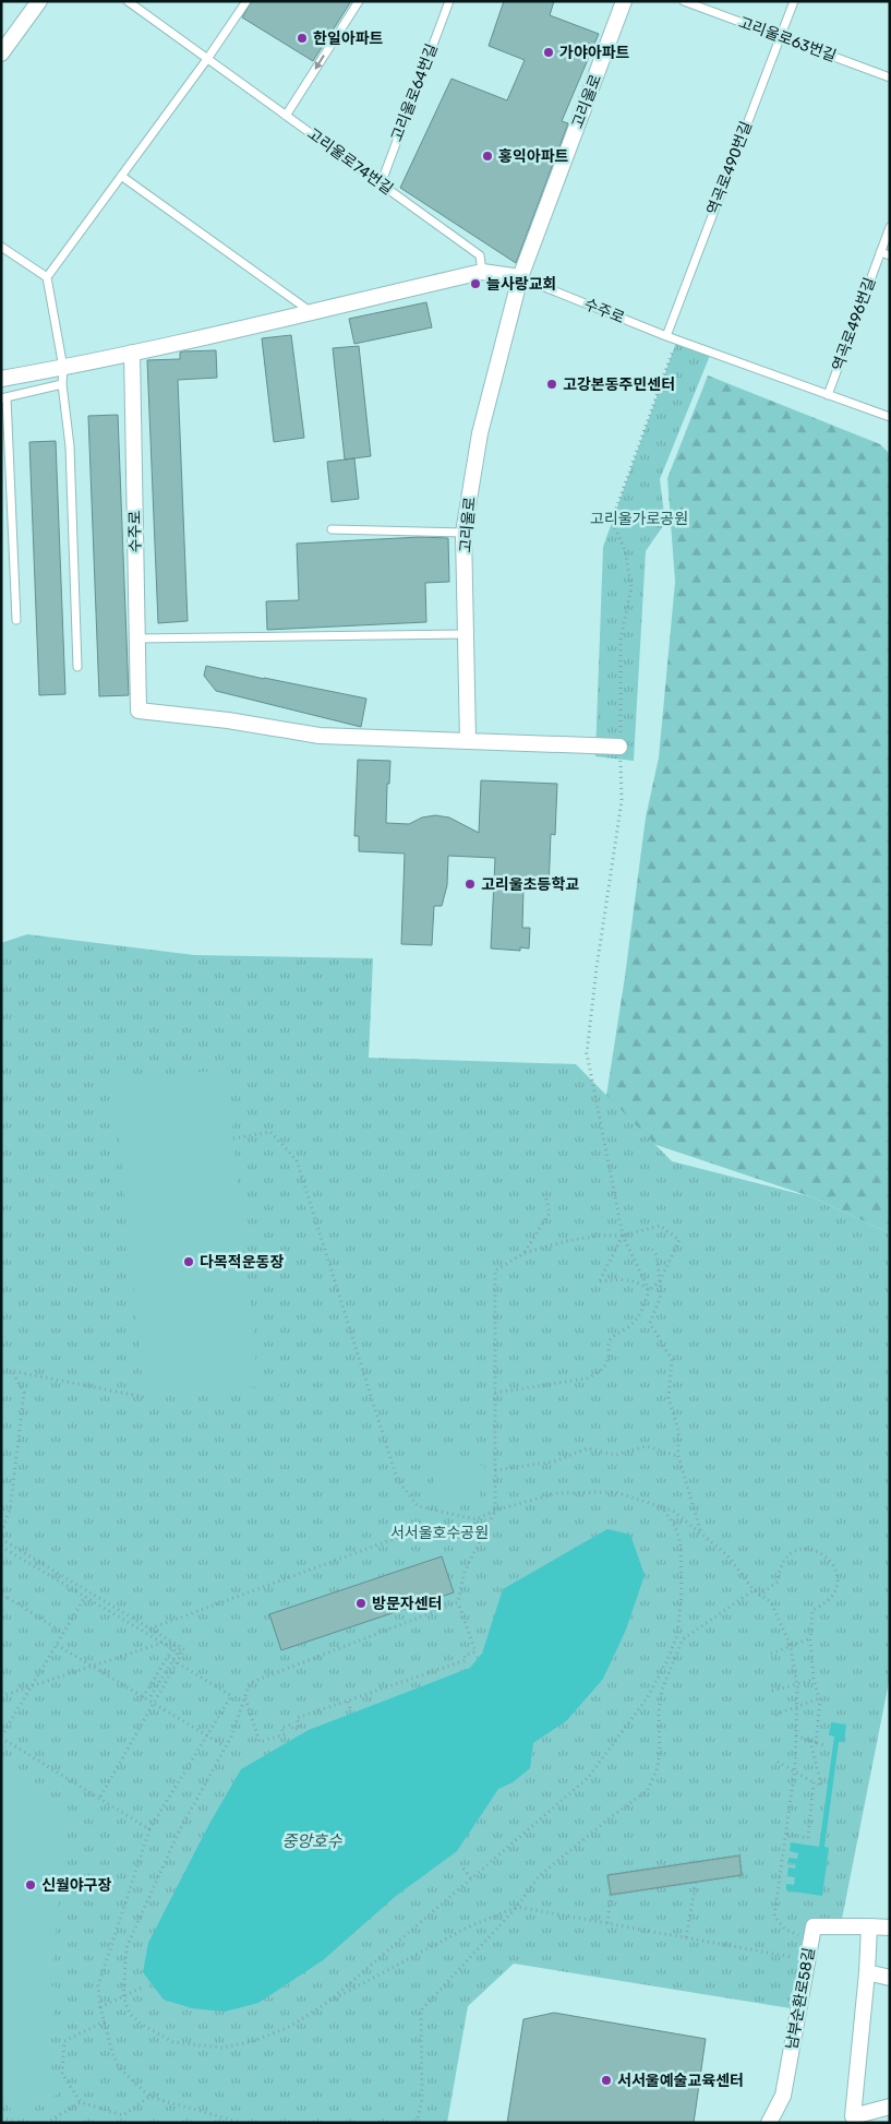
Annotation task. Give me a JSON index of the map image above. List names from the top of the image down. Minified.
{"streets":{"street":["고리울로","수주로","남부순환로58길"],"lane":["고리울로63번길","고리울로64번길","고리울로74번길","역곡로490번길","역곡로496번길"]},"crossings":[["고리울로63번길","역곡로490번길"],["고리울로64번길","고리울로74번길"],["고리울로","수주로"],["고리울로74번길","수주로"],["역곡로490번길","수주로"],["수주로","역곡로496번길"]],"water":["중앙호수"],"parks":["고리울가로공원","서서울호수공원"],"places":["한일아파트","가야아파트","홍익아파트","늘사랑교회","고강본동주민센터","고리울초등학교","다목적운동장","방문자센터","신월야구장","서서울예술교육센터"]}
